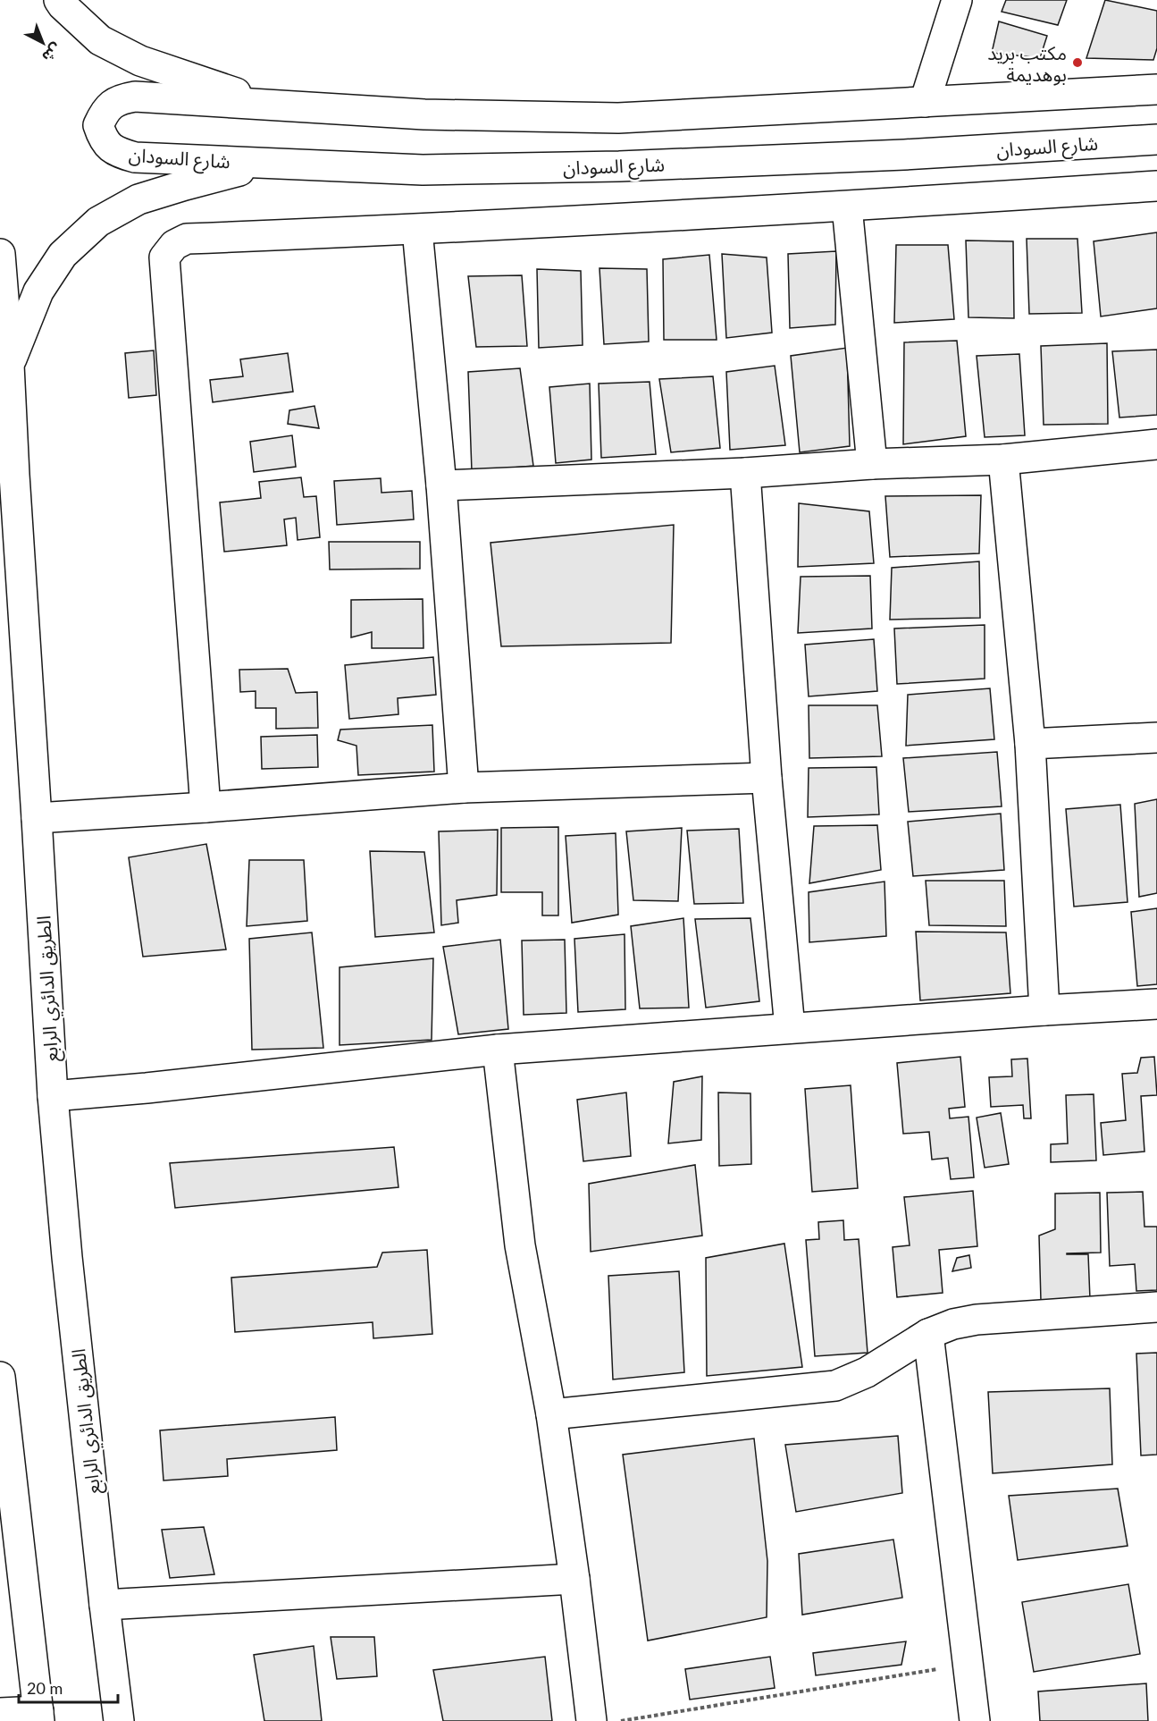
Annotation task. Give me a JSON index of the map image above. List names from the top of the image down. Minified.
{"streets":{"street":["شارع السودان","الطريق الدائري الرابع"]},"places":["مكتب بريد بوهديمة"],"scale_bar":"20 m","north":"bottom right"}
